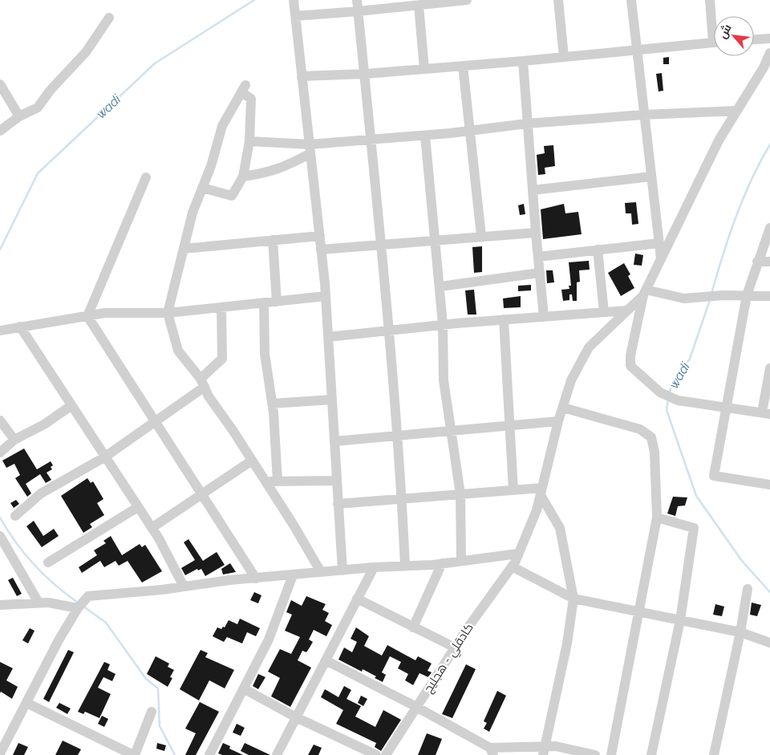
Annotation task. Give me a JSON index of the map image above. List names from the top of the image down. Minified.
{"streets":{"street":["كادقلي - هجليج"]},"water":["wadi"],"north":"top left"}
